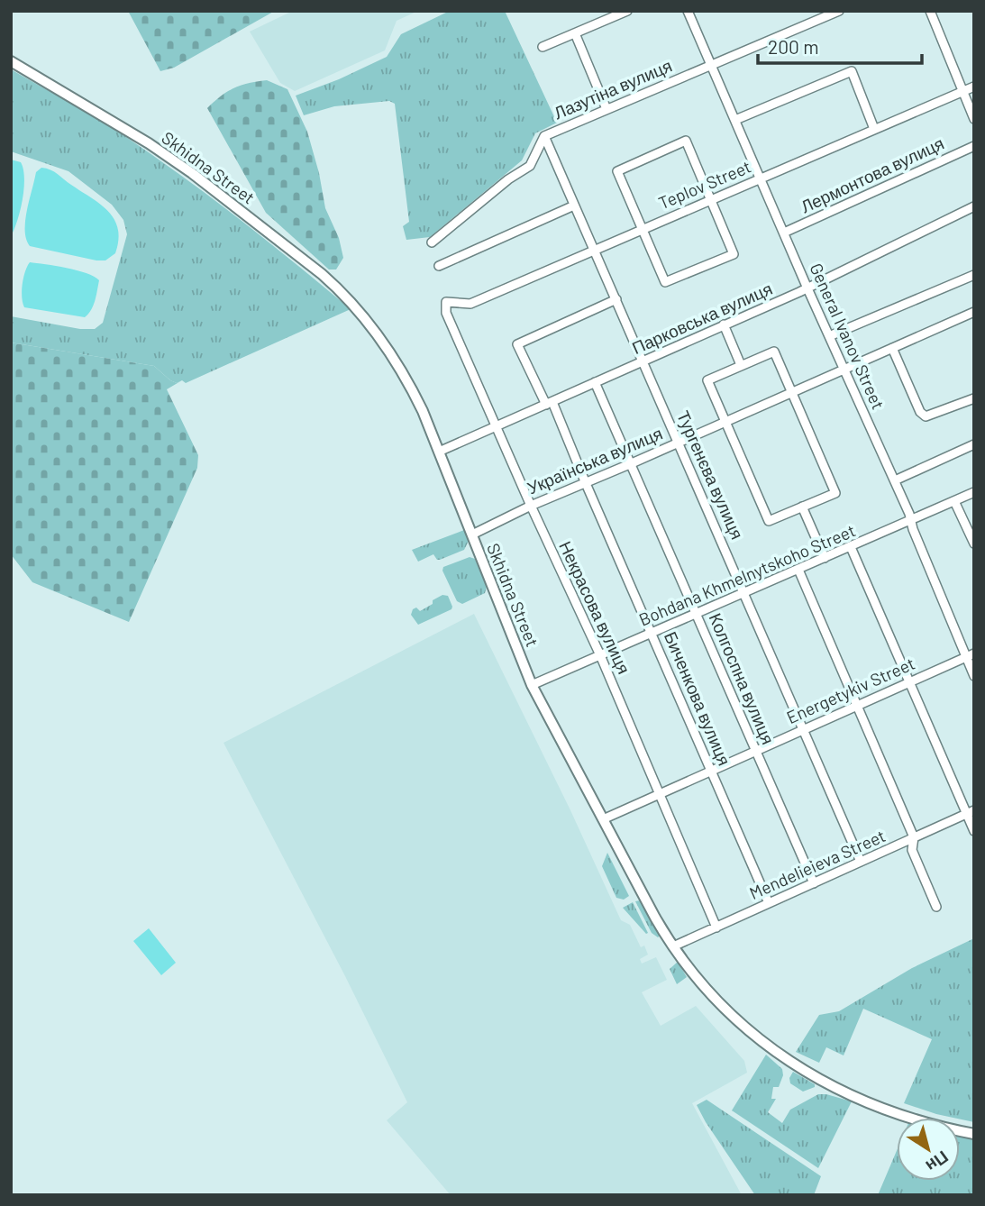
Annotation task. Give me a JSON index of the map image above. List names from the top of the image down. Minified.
{"streets":{"main road":["Skhidna Street"],"street":["Лазутіна вулиця","Лермонтова вулиця","Teplov Street","Парковська вулиця","General Ivanov Street","Українська вулиця","Тургенєва вулиця","Bohdana Khmelnytskoho Street","Некрасова вулиця","Колгоспна вулиця","Energetykiv Street","Биченкова вулиця","Mendelieieva Street"]},"crossings":[["Лазутіна вулиця","General Ivanov Street"],["Лазутіна вулиця","Тургенєва вулиця"],["Skhidna Street","Парковська вулиця"],["Skhidna Street","Українська вулиця"],["Skhidna Street","Bohdana Khmelnytskoho Street"],["Skhidna Street","Energetykiv Street"],["Skhidna Street","Mendelieieva Street"],["Лермонтова вулиця","General Ivanov Street"],["Teplov Street","General Ivanov Street"],["Teplov Street","Тургенєва вулиця"],["Teplov Street","Некрасова вулиця"],["Парковська вулиця","General Ivanov Street"],["Парковська вулиця","Тургенєва вулиця"],["Парковська вулиця","Некрасова вулиця"],["Парковська вулиця","Колгоспна вулиця"],["Парковська вулиця","Биченкова вулиця"],["General Ivanov Street","Українська вулиця"],["General Ivanov Street","Bohdana Khmelnytskoho Street"],["General Ivanov Street","Energetykiv Street"],["Українська вулиця","Тургенєва вулиця"],["Українська вулиця","Некрасова вулиця"],["Українська вулиця","Колгоспна вулиця"],["Українська вулиця","Биченкова вулиця"],["Тургенєва вулиця","Bohdana Khmelnytskoho Street"],["Тургенєва вулиця","Energetykiv Street"],["Тургенєва вулиця","Биченкова вулиця"],["Тургенєва вулиця","Mendelieieva Street"],["Bohdana Khmelnytskoho Street","Некрасова вулиця"],["Bohdana Khmelnytskoho Street","Колгоспна вулиця"],["Bohdana Khmelnytskoho Street","Биченкова вулиця"],["Некрасова вулиця","Energetykiv Street"],["Некрасова вулиця","Mendelieieva Street"],["Колгоспна вулиця","Energetykiv Street"],["Колгоспна вулиця","Mendelieieva Street"],["Energetykiv Street","Биченкова вулиця"],["Биченкова вулиця","Mendelieieva Street"]],"scale_bar":"200 m","north":"bottom right"}
